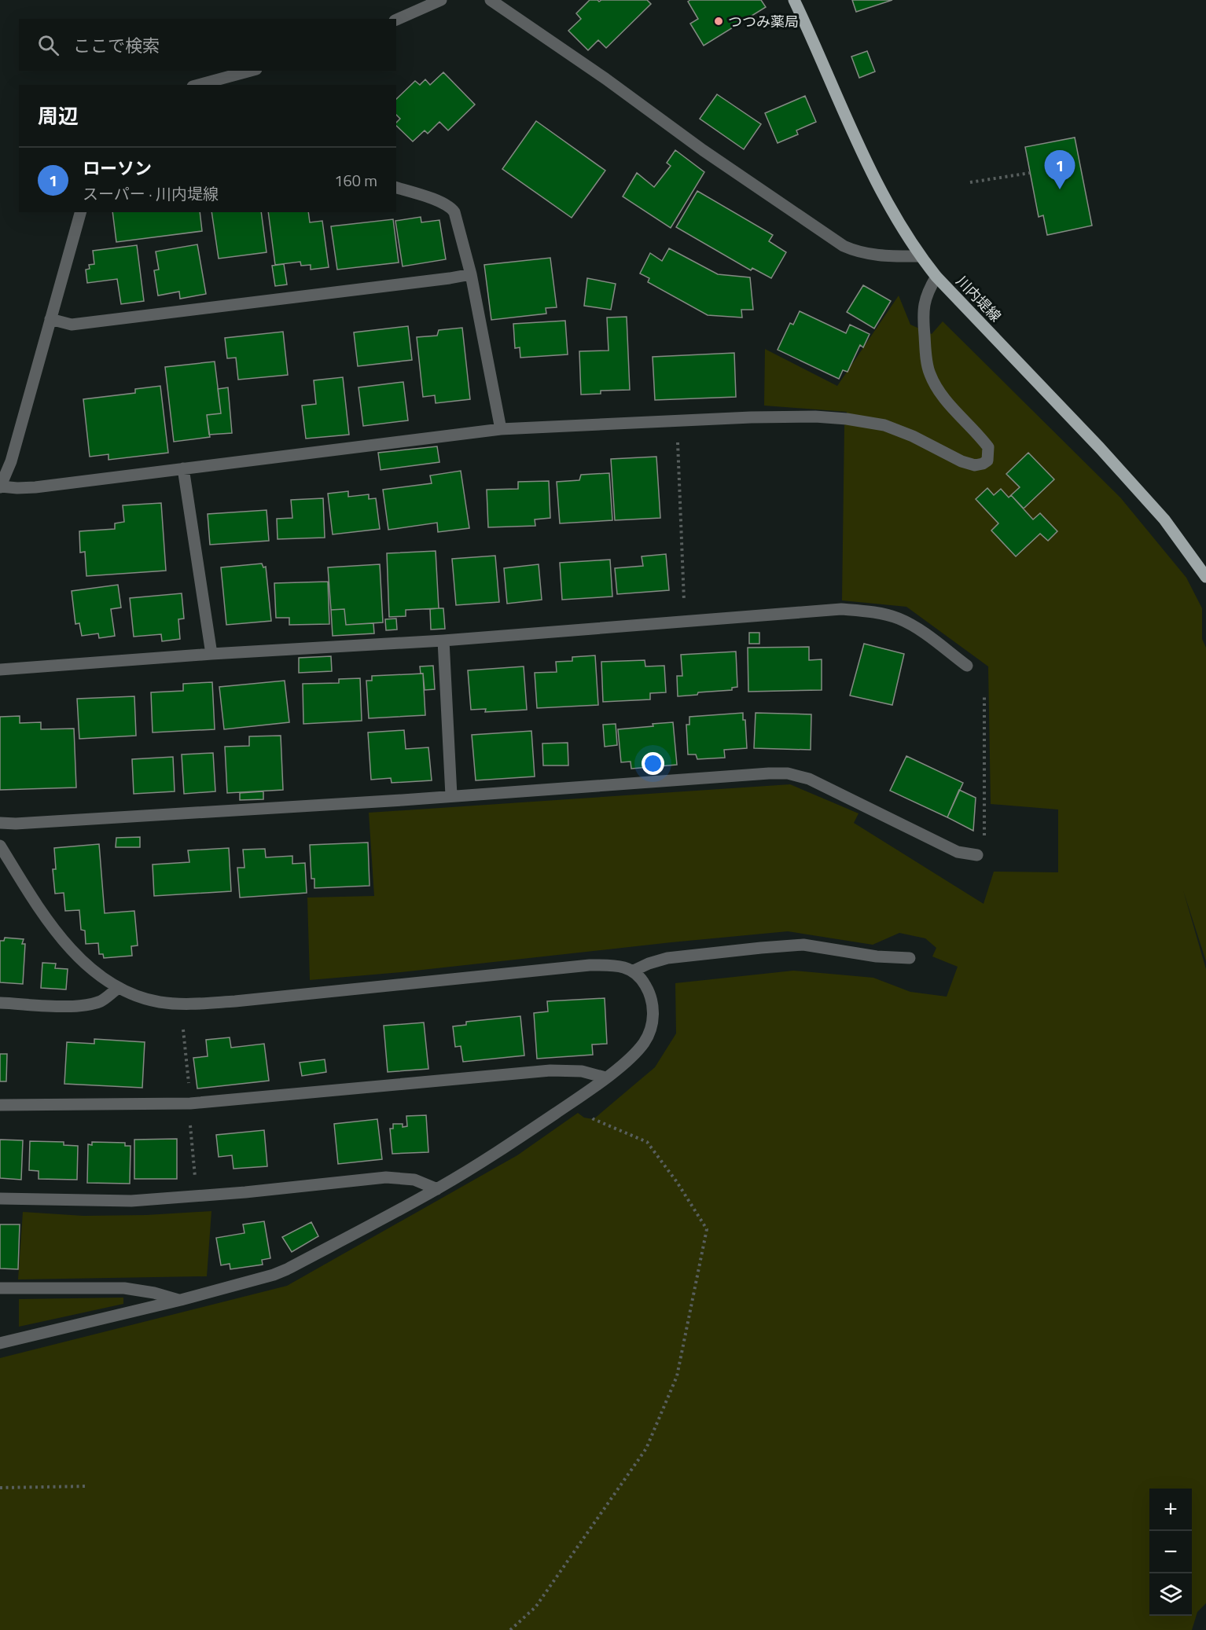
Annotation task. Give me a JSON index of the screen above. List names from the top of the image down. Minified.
{"streets":{"main road":["川内堤線"]},"places":["つつみ薬局"],"page":{"search":"ここで検索","heading":"周辺","list":[{"mark":"1","name":"ローソン","note":"スーパー · 川内堤線","value":"160 m"}],"pins":"1","map_buttons":["+","−"]}}
